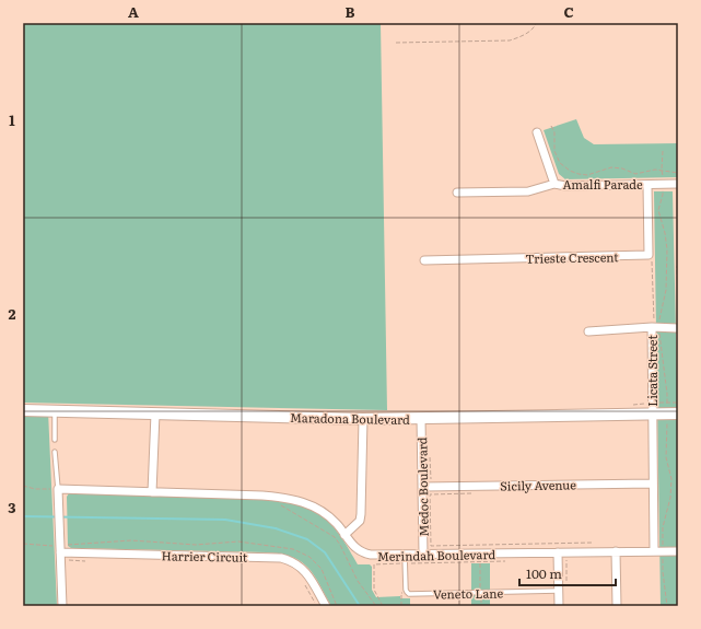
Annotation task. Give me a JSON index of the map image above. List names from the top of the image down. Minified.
{"streets":{"street":["Amalfi Parade","Trieste Crescent","Licata Street","Maradona Boulevard","Sicily Avenue","Medoc Boulevard","Merindah Boulevard","Harrier Circuit"],"lane":["Veneto Lane"]},"crossings":[["Licata Street","Maradona Boulevard"],["Licata Street","Sicily Avenue"],["Licata Street","Merindah Boulevard"],["Maradona Boulevard","Medoc Boulevard"],["Sicily Avenue","Medoc Boulevard"],["Medoc Boulevard","Merindah Boulevard"]],"scale_bar":"100 m","grid":{"columns":["A","B","C"],"rows":["1","2","3"]}}
